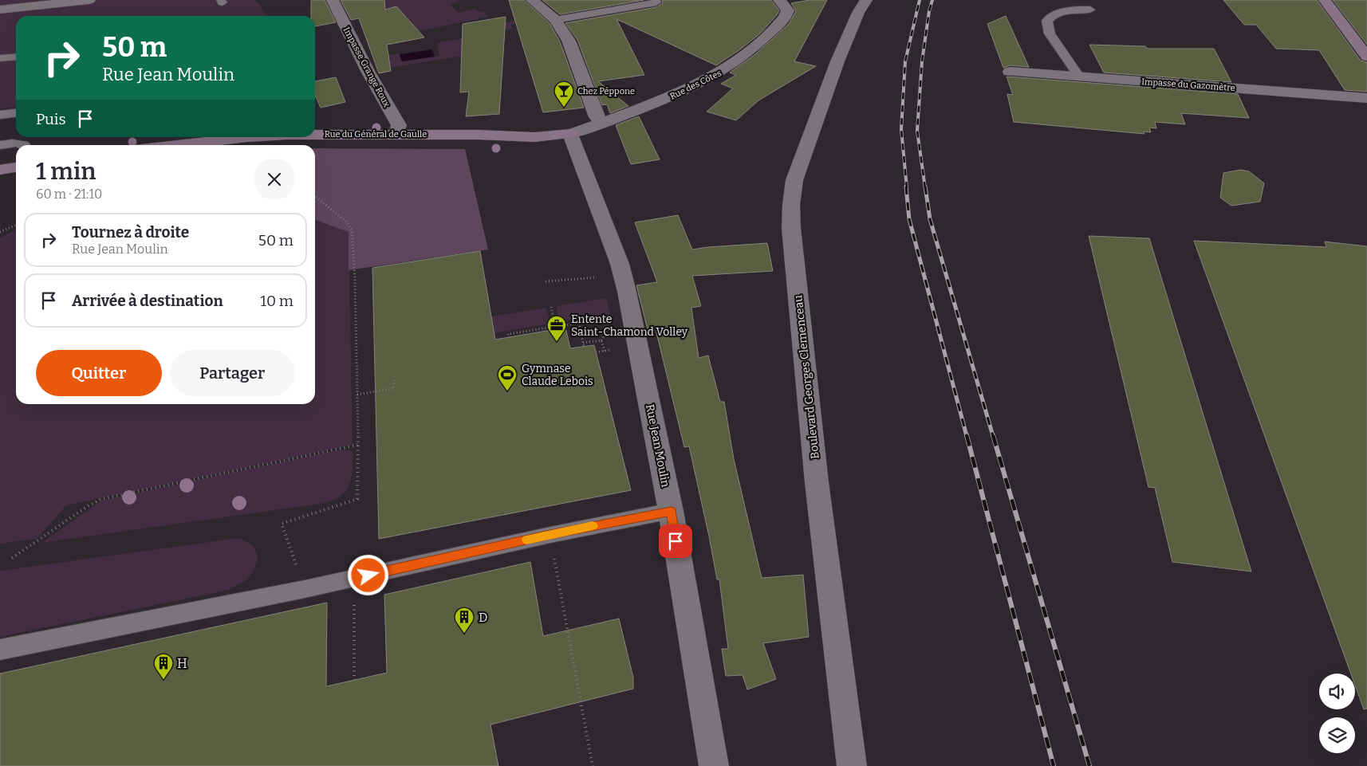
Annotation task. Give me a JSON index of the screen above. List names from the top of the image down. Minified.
{"streets":{"street":["Impasse Grange Roux","Rue des Côtes","Impasse du Gazomètre","Rue du Général de Gaulle","Boulevard Georges Clemenceau","Rue Jean Moulin"]},"crossings":[["Impasse Grange Roux","Rue du Général de Gaulle"],["Rue des Côtes","Rue du Général de Gaulle"],["Rue des Côtes","Rue Jean Moulin"],["Rue du Général de Gaulle","Rue Jean Moulin"]],"places":{"bar":["Chez Péppone"],"office":["Entente Saint-Chamond Volley"],"sports":["Gymnase Claude Lebois"],"building":["D","H"]},"page":{"turn":["50 m","Rue Jean Moulin"],"then":"Puis","heading":["1 min","60 m · 21:10"],"list":[{"name":"Tournez à droite","note":"Rue Jean Moulin","value":"50 m"},{"name":"Arrivée à destination","value":"10 m"}],"buttons":["Quitter","Partager"]}}
